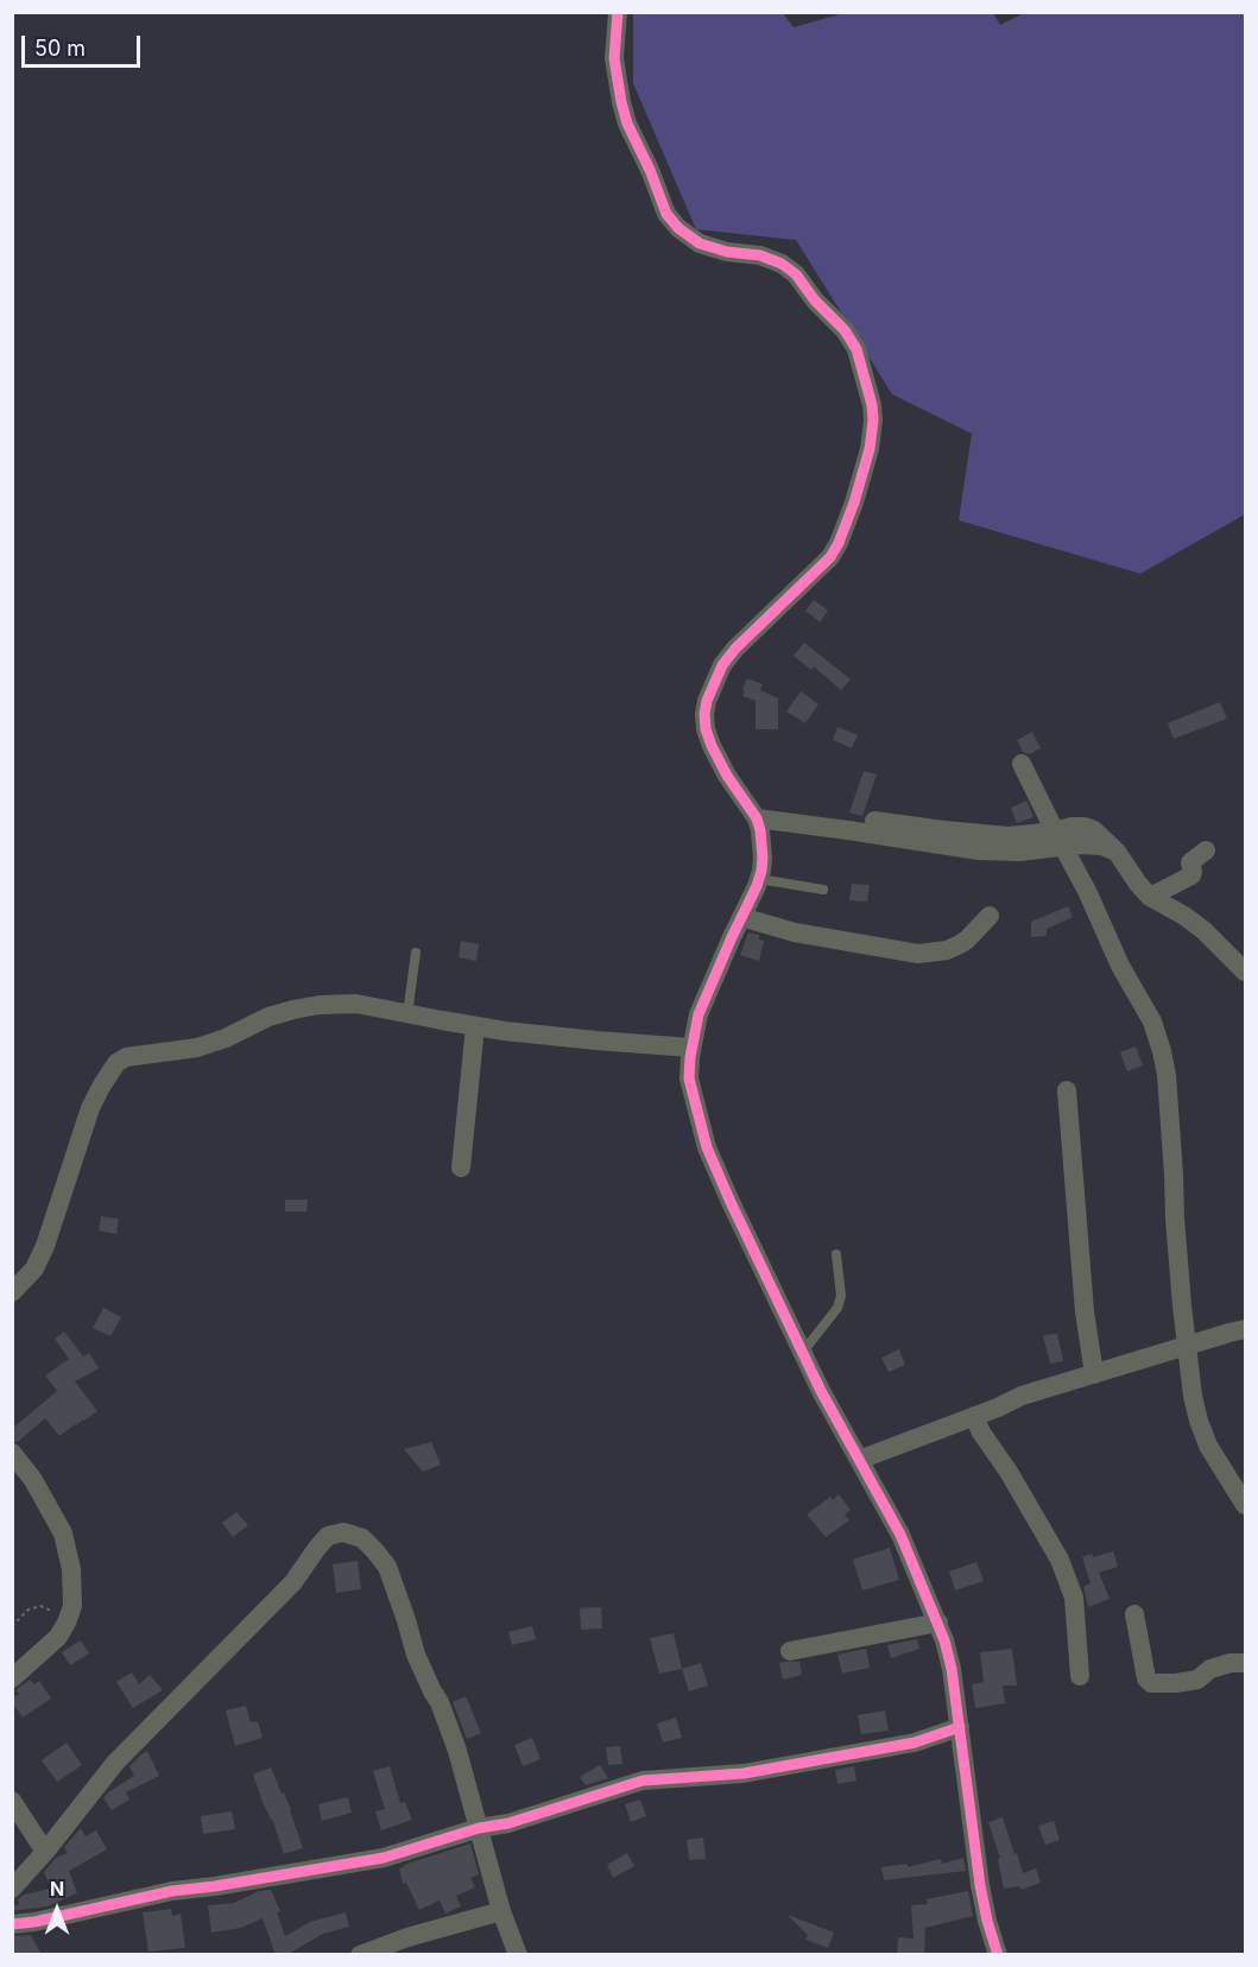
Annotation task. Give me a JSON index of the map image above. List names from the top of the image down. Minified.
{"scale_bar":"50 m","north":"top"}
